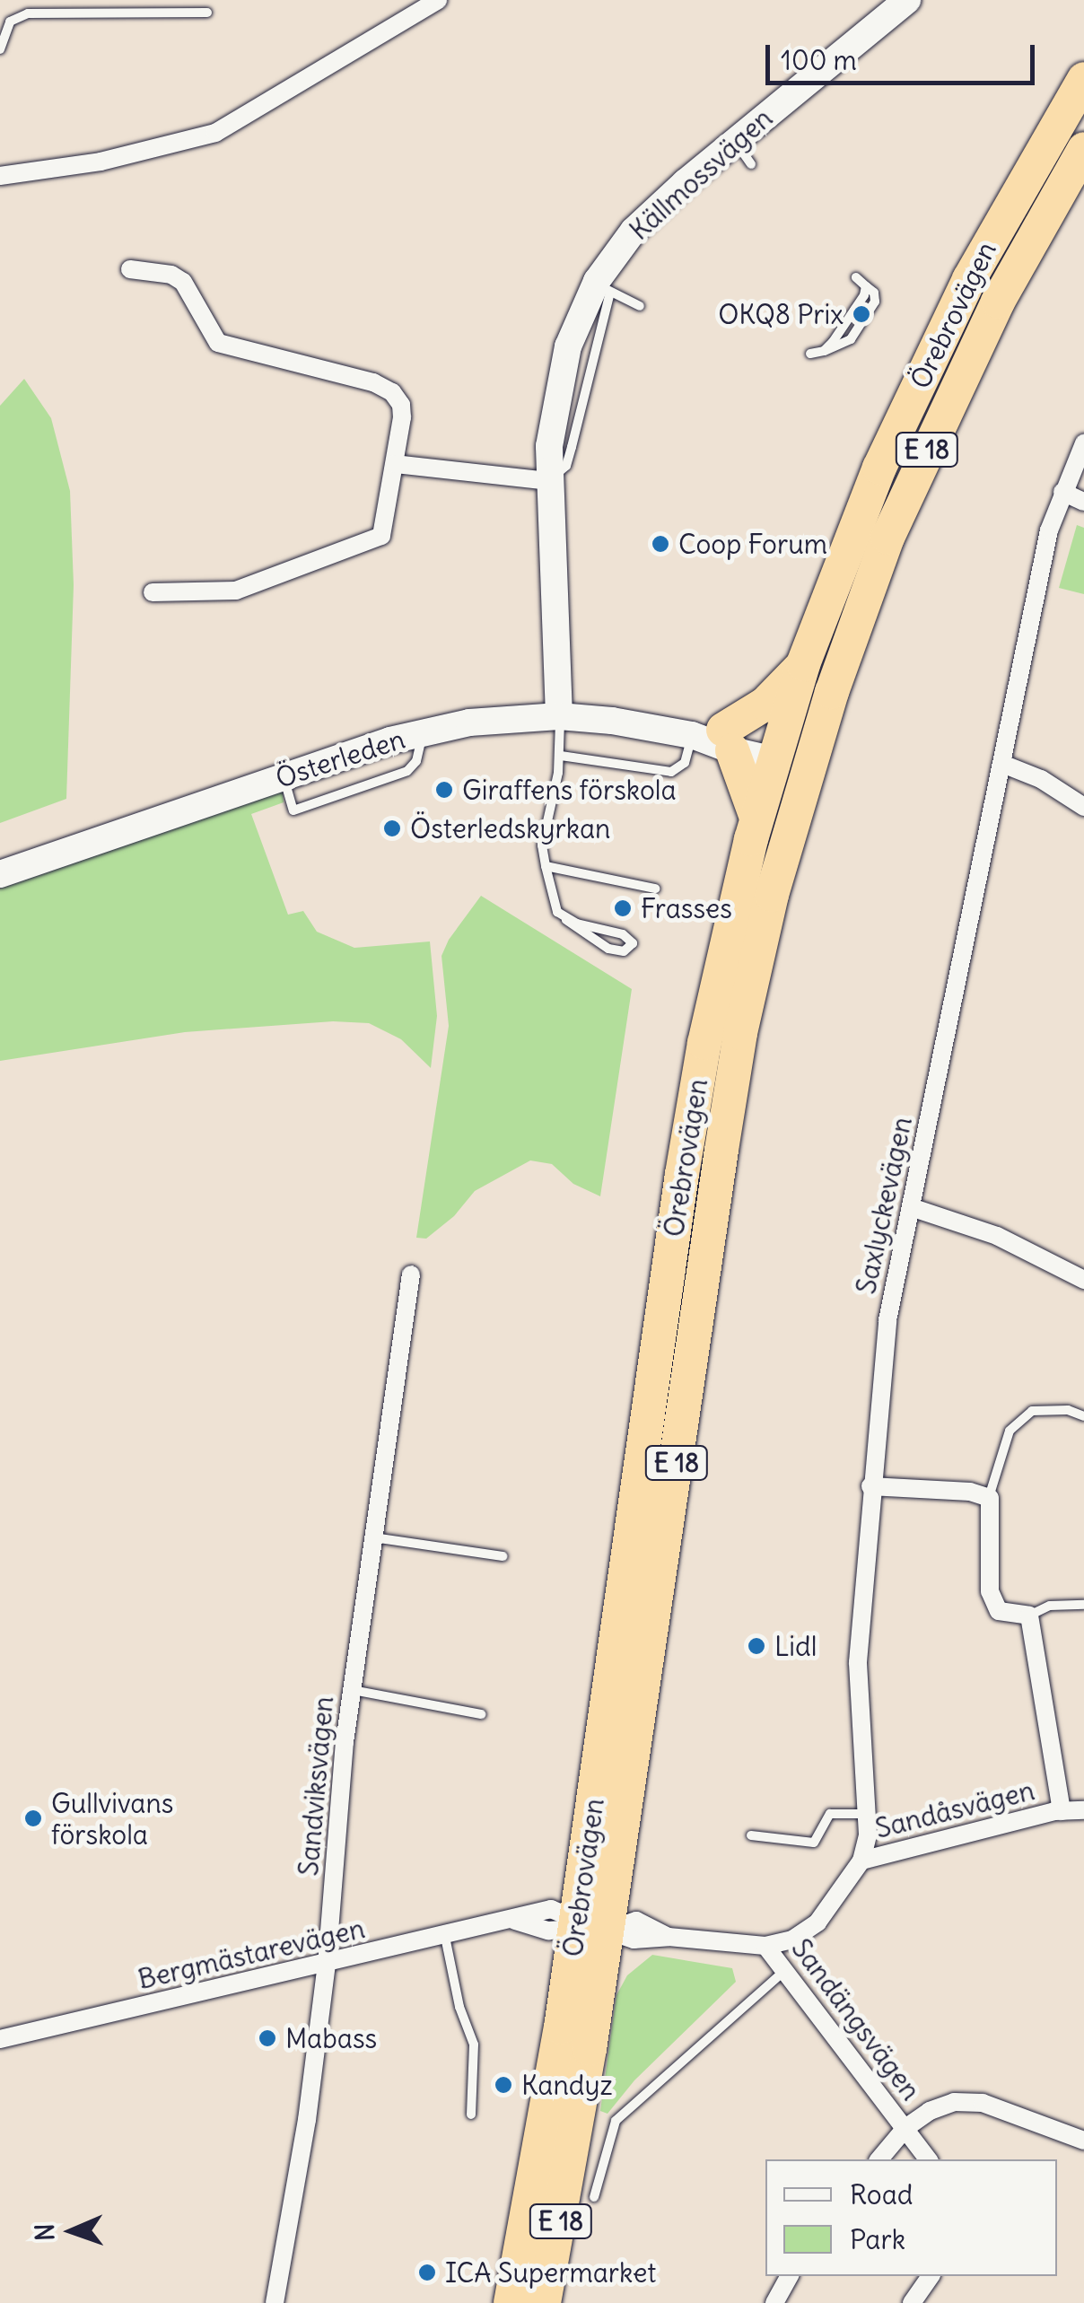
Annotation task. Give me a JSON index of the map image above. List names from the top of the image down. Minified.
{"streets":{"highway":["Örebrovägen","E 18"],"main road":["Källmossvägen","Österleden"],"street":["Saxlyckevägen","Sandviksvägen","Sandåsvägen","Bergmästarevägen","Sandängsvägen"]},"crossings":[["Källmossvägen","Österleden"],["Örebrovägen","Österleden"],["Örebrovägen","Bergmästarevägen"],["Örebrovägen","Sandängsvägen"],["Saxlyckevägen","Sandåsvägen"],["Saxlyckevägen","Sandängsvägen"],["Sandviksvägen","Bergmästarevägen"],["Bergmästarevägen","Sandängsvägen"]],"places":["OKQ8 Prix","Coop Forum","Giraffens förskola","Österledskyrkan","Frasses","Lidl","Gullvivans förskola","Mabass","Kandyz","ICA Supermarket"],"legend":["Road","Park"],"scale_bar":"100 m","north":"left"}
